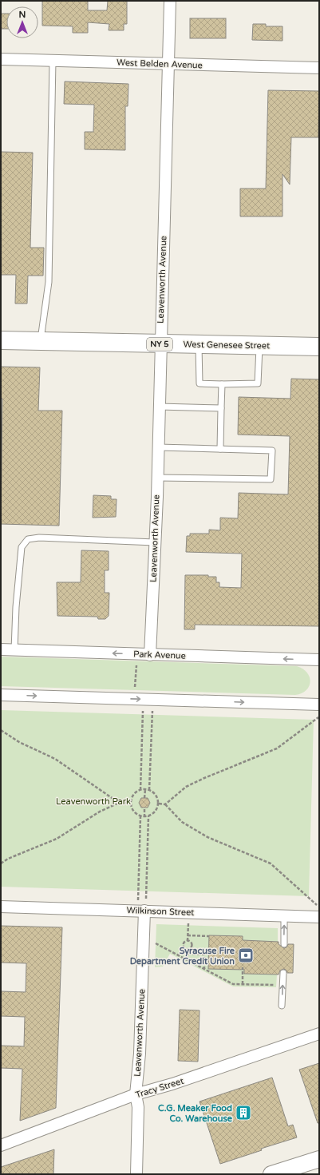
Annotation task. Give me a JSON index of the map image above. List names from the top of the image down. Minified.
{"streets":{"main road":["NY 5","West Genesee Street"],"street":["West Belden Avenue","Leavenworth Avenue","Park Avenue","Wilkinson Street","Tracy Street"]},"crossings":[["West Belden Avenue","Leavenworth Avenue"],["Leavenworth Avenue","West Genesee Street"],["Leavenworth Avenue","Park Avenue"],["Leavenworth Avenue","Wilkinson Street"],["Leavenworth Avenue","Tracy Street"]],"parks":["Leavenworth Park"],"places":{"bank":["Syracuse Fire Department Credit Union"],"building":["C.G. Meaker Food Co. Warehouse"]},"north":"top"}
